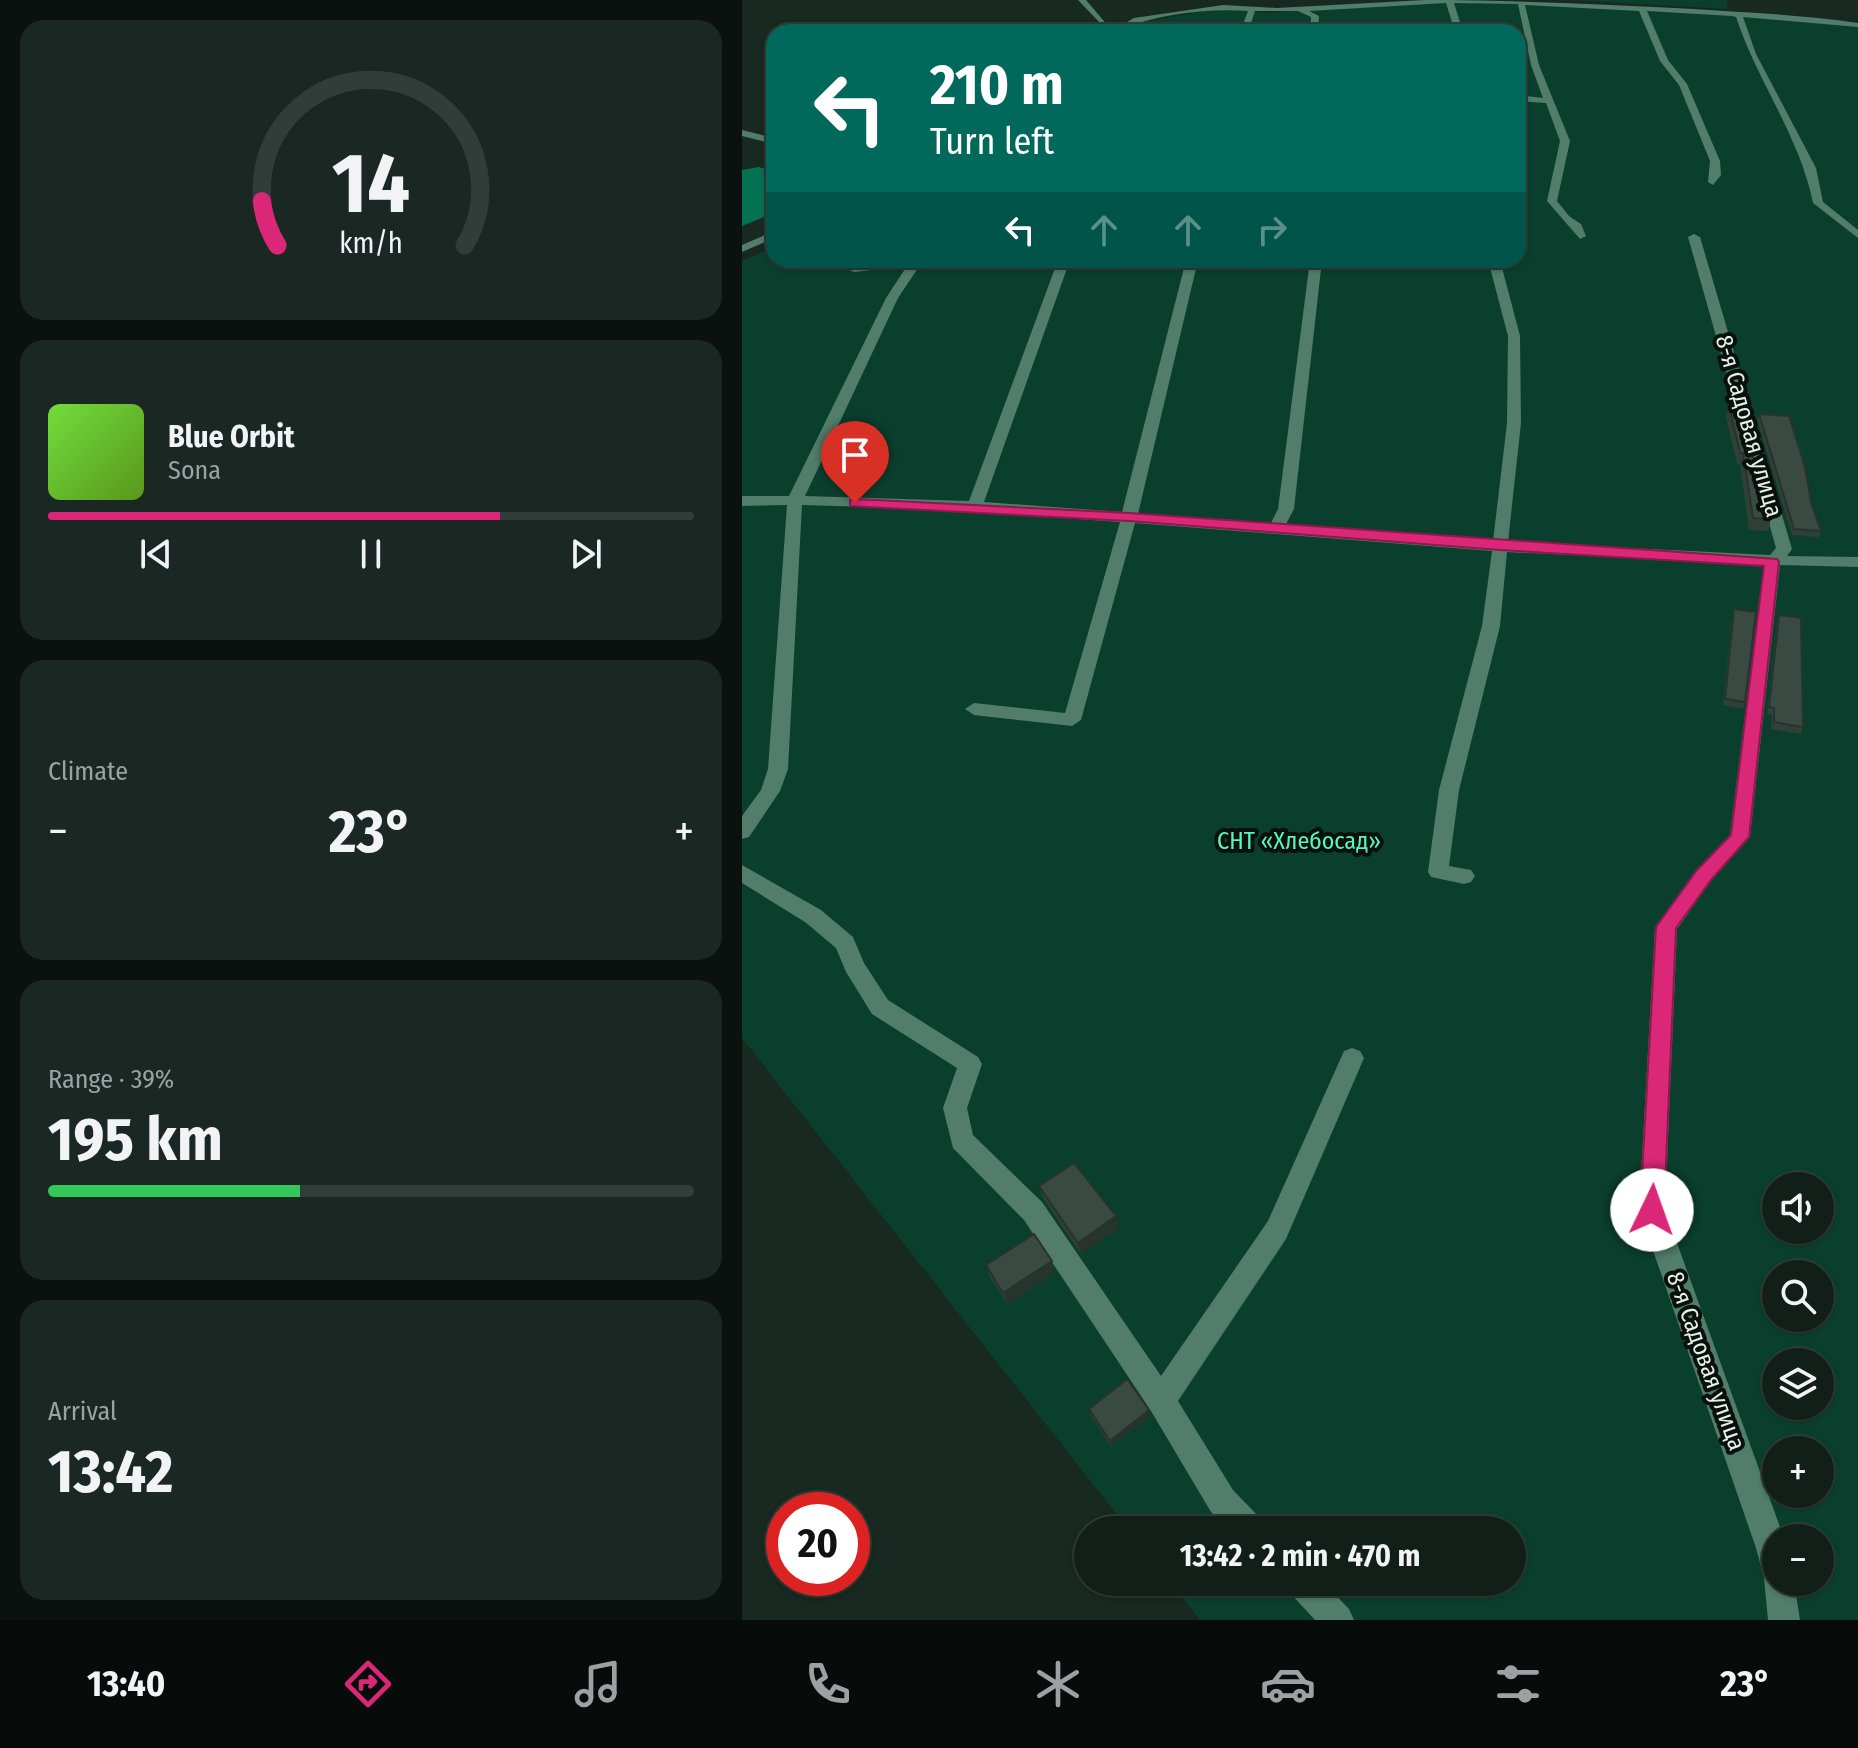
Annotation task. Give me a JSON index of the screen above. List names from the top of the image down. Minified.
{"streets":{"lane":["8-я Садовая улица"]},"parks":["СНТ «Хлебосад»"],"page":{"turn":["210 m","Turn left"],"song":["Blue Orbit","Sona"],"tile":["Climate",["Range · 39%","195 km"],["Arrival","13:42"]],"heat":["−","23°","+"],"map_buttons":["+","−"],"limit":"20","trip":"13:42 · 2 min · 470 m","tabs":["13:40","23°"],"gauge":["14","km/h"]}}
